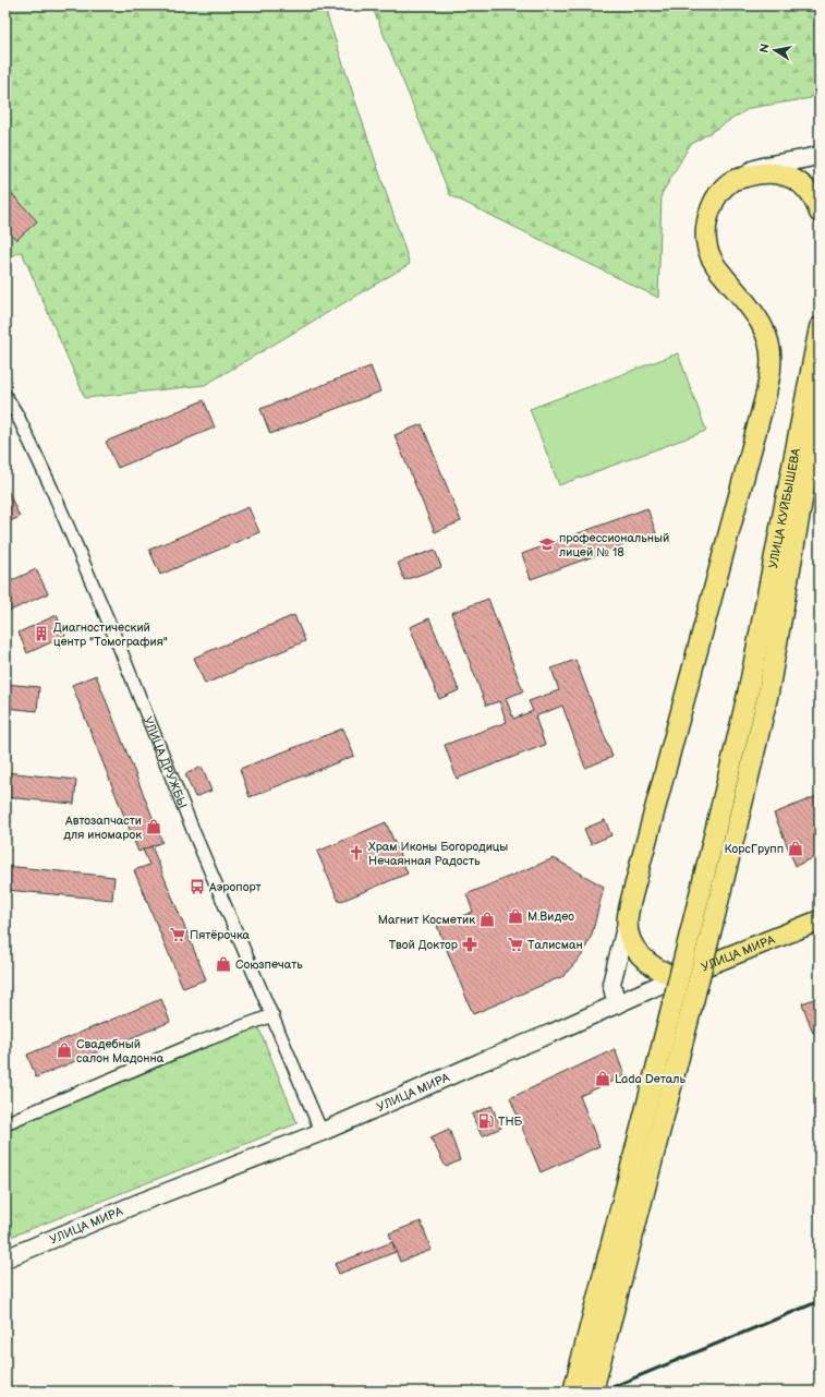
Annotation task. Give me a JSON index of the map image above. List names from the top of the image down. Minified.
{"streets":{"main road":["УЛИЦА КУЙБЫШЕВА","УЛИЦА МИРА"],"street":["УЛИЦА ДРУЖБЫ"]},"crossings":[["УЛИЦА ДРУЖБЫ","УЛИЦА МИРА"]],"places":{"school or university":["профессиональный лицей № 18"],"building":["Диагностический центр \"Томография\""],"shop":["Автозапчасти для иномарок","КорсГрупп","М.Видео","Магнит Косметик","Союзпечать","Свадебный салон Мадонна","Lada Dеталь"],"church":["Храм Иконы Богородицы Нечаянная Радость"],"bus stop":["Аэропорт"],"supermarket":["Пятёрочка","Талисман"],"pharmacy":["Твой Доктор"],"fuel station":["ТНБ"]},"north":"left"}
